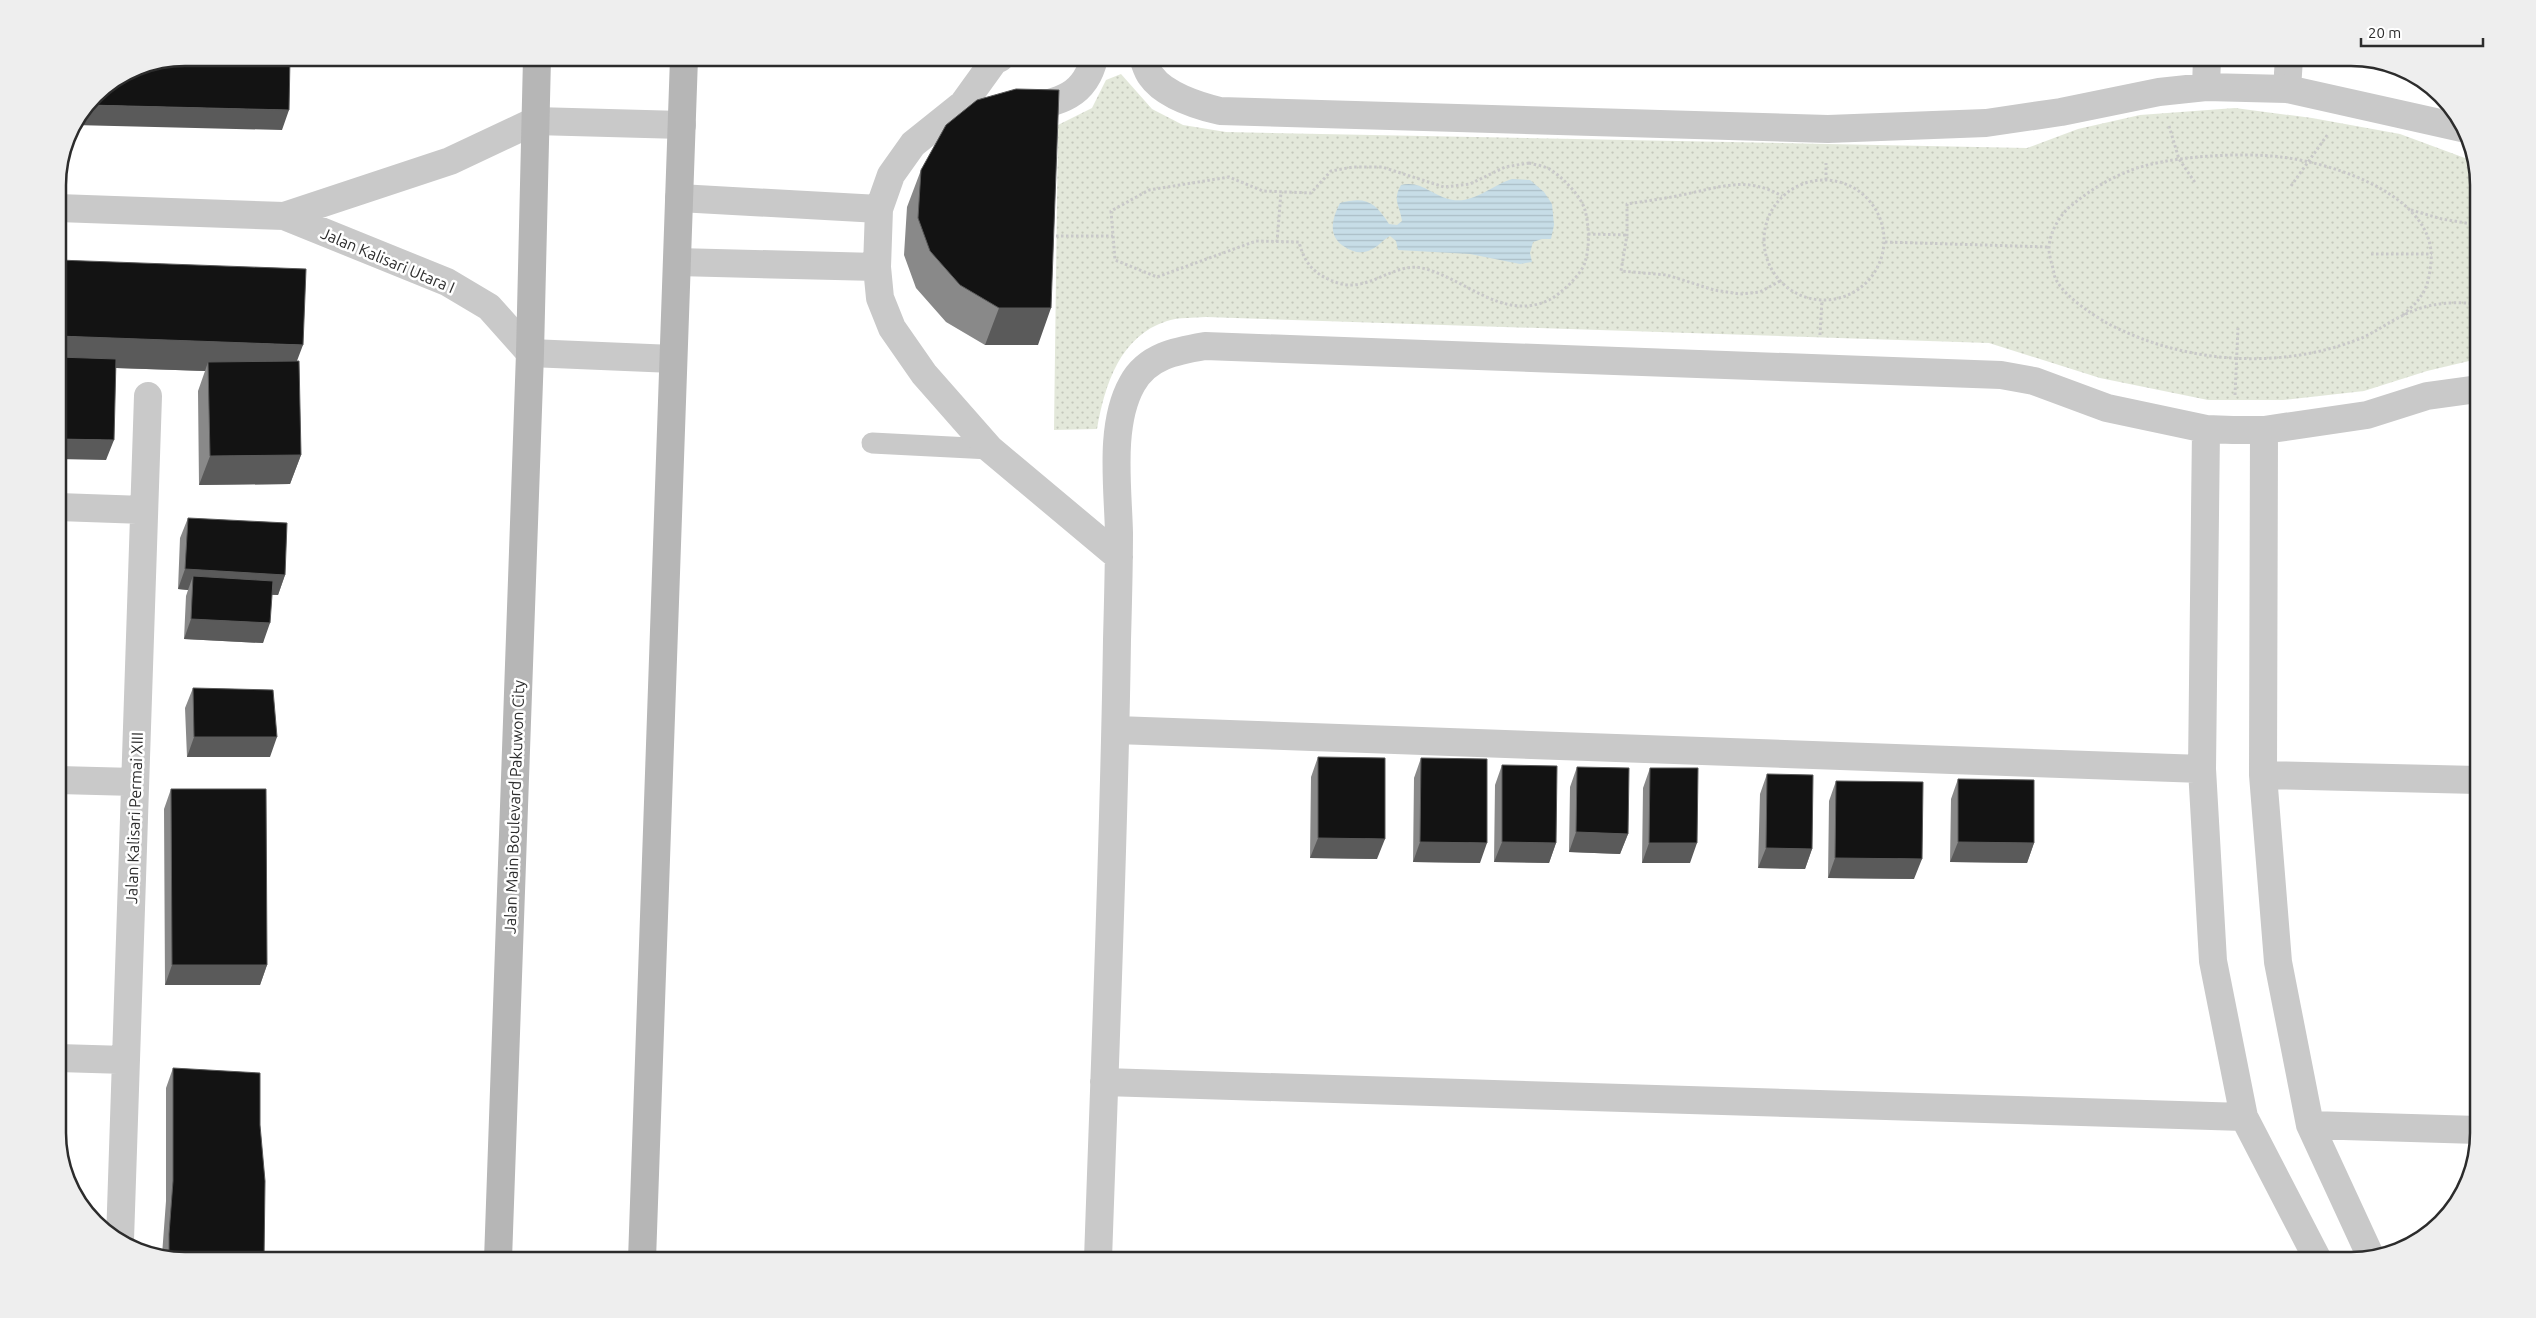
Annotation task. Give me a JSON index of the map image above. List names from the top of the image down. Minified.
{"streets":{"street":["Jalan Kalisari Utara I","Jalan Main Boulevard Pakuwon City","Jalan Kalisari Permai XIII"]},"crossings":[["Jalan Kalisari Utara I","Jalan Main Boulevard Pakuwon City"]],"scale_bar":"20 m"}
